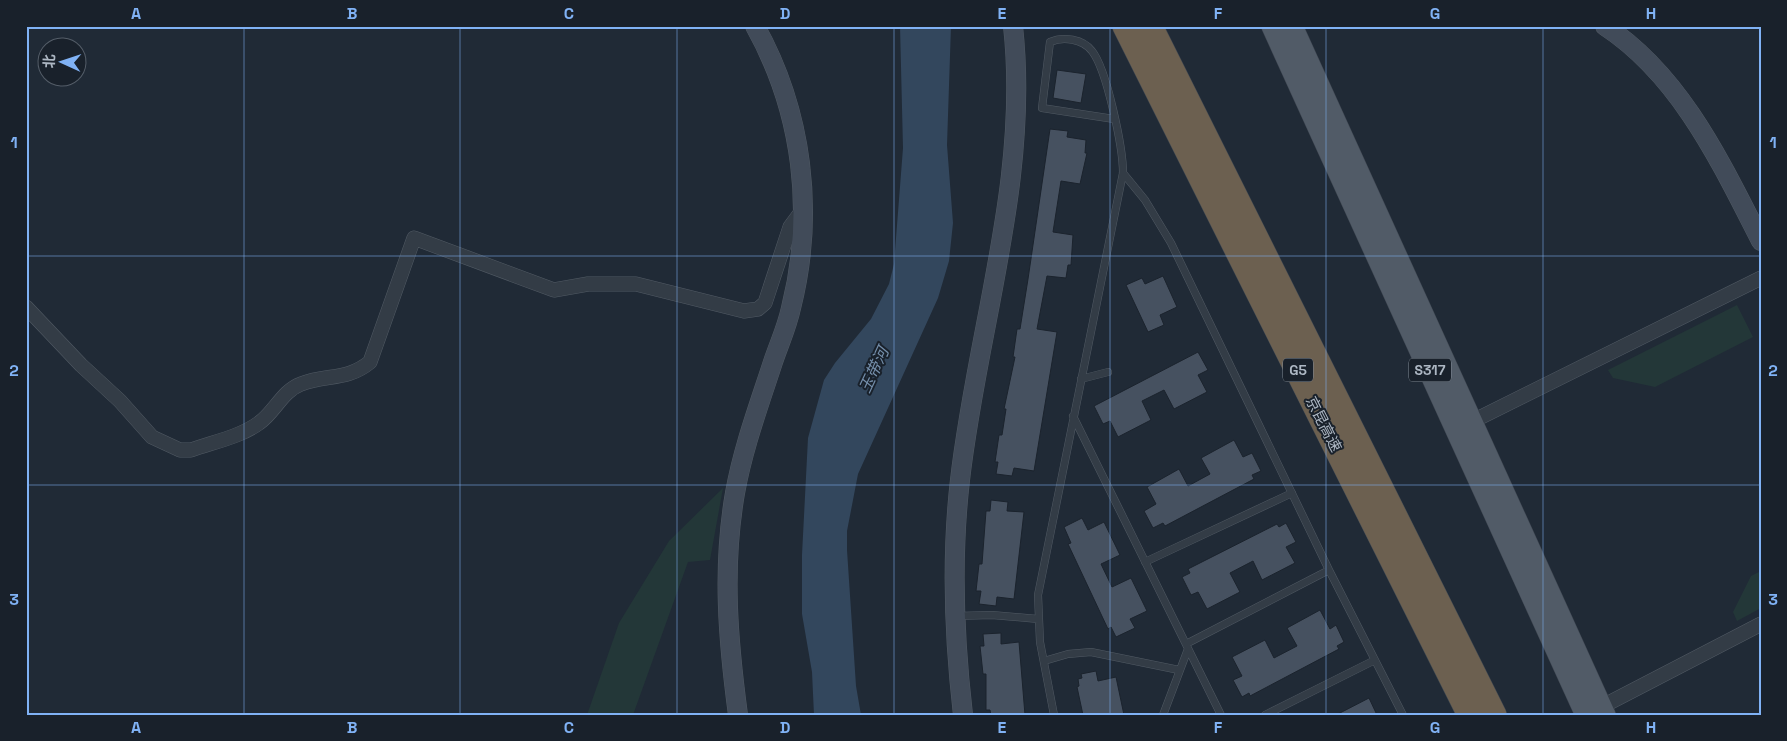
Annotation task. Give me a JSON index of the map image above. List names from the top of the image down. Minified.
{"streets":{"highway":["G5","京昆高速"],"main road":["S317"]},"water":["玉带河"],"north":"left","grid":{"columns":["A","B","C","D","E","F","G","H"],"rows":["1","2","3"]}}
